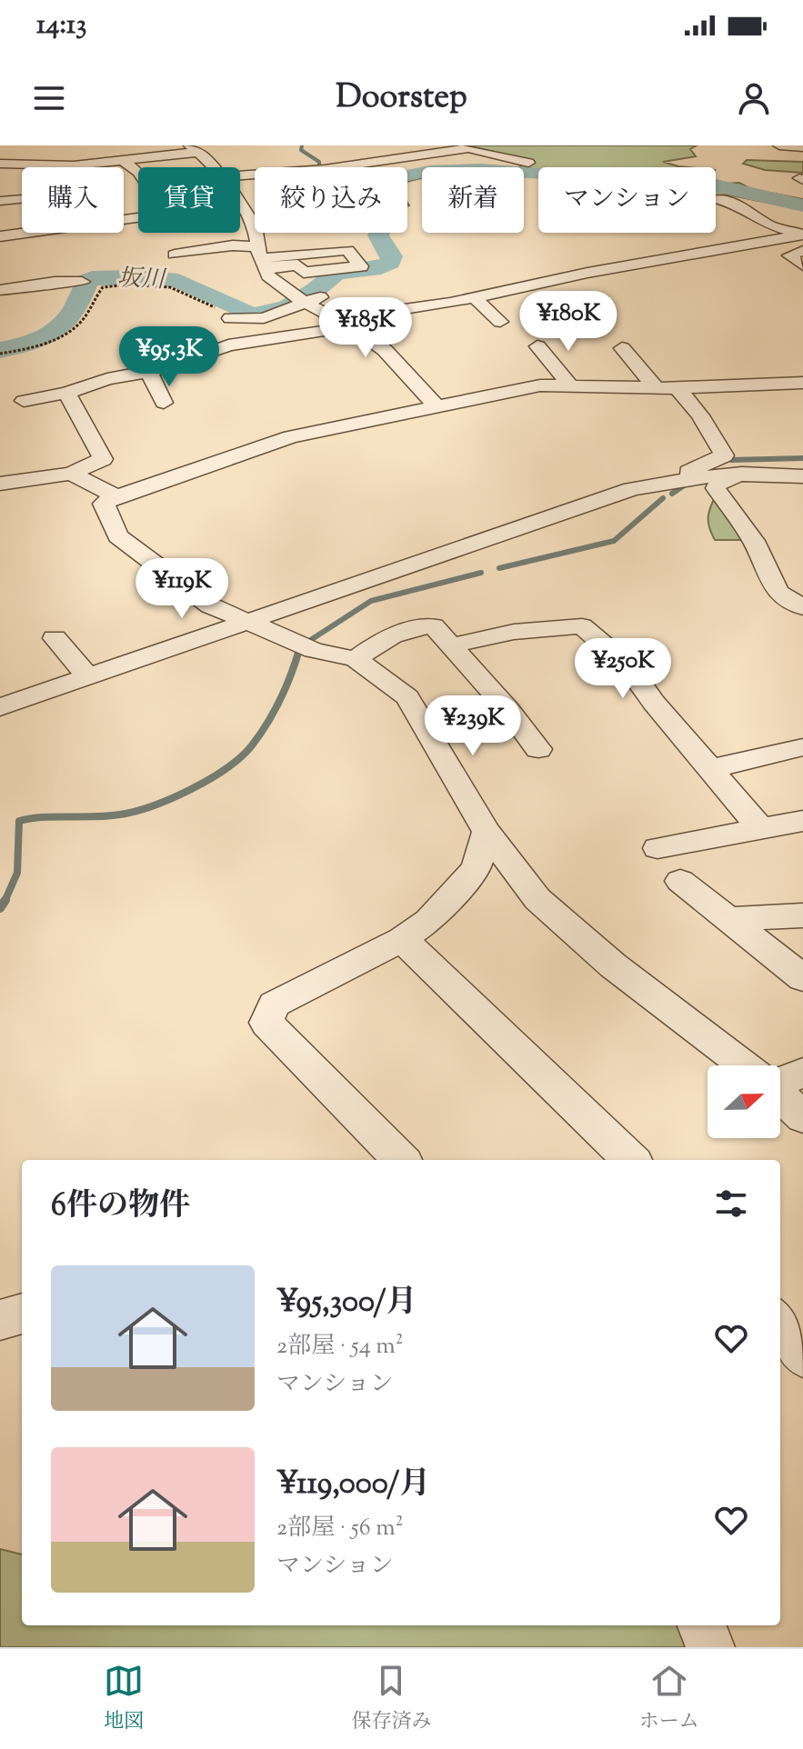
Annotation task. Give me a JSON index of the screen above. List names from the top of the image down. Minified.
{"water":["坂川"],"north":"right","page":{"status":"14:13","header":"Doorstep","chip":["購入","賃貸","絞り込み","新着","マンション"],"price":["¥180K","¥185K","¥95.3K","¥119K","¥250K","¥239K"],"heading":"6件の物件","list":[{"name":"¥95,300/月","note":"2部屋 · 54 m² · マンション"},{"name":"¥119,000/月","note":"2部屋 · 56 m² · マンション"}],"tabs":["地図","保存済み","ホーム"]}}
